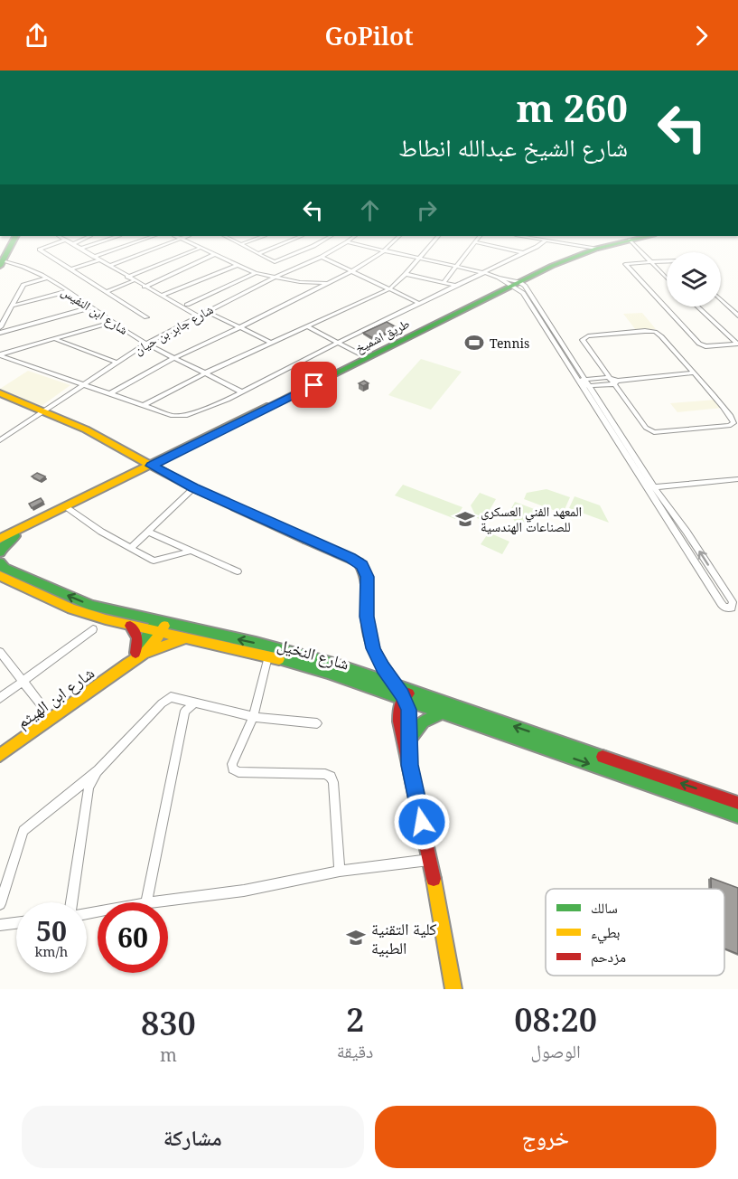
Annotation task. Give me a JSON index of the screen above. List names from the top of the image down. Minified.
{"streets":{"main road":["طريق اشميخ","شارع النخيل","شارع ابن الهيثم"],"street":["شارع ابن النفيس","شارع جابر بن حيان"]},"crossings":[["شارع ابن النفيس","شارع جابر بن حيان"]],"places":{"sports":["Tennis"],"school or university":["المعهد الفني العسكري للصناعات الهندسية","كلية التقنية الطبية"]},"legend":["سالك","بطيء","مزدحم"],"page":{"header":"GoPilot","turn":["260 m","شارع الشيخ عبدالله انطاط"],"speed":"50 km/h","limit":"60","eta":["08:20","الوصول","2","دقيقة","830","m"],"buttons":["خروج","مشاركة"]}}
